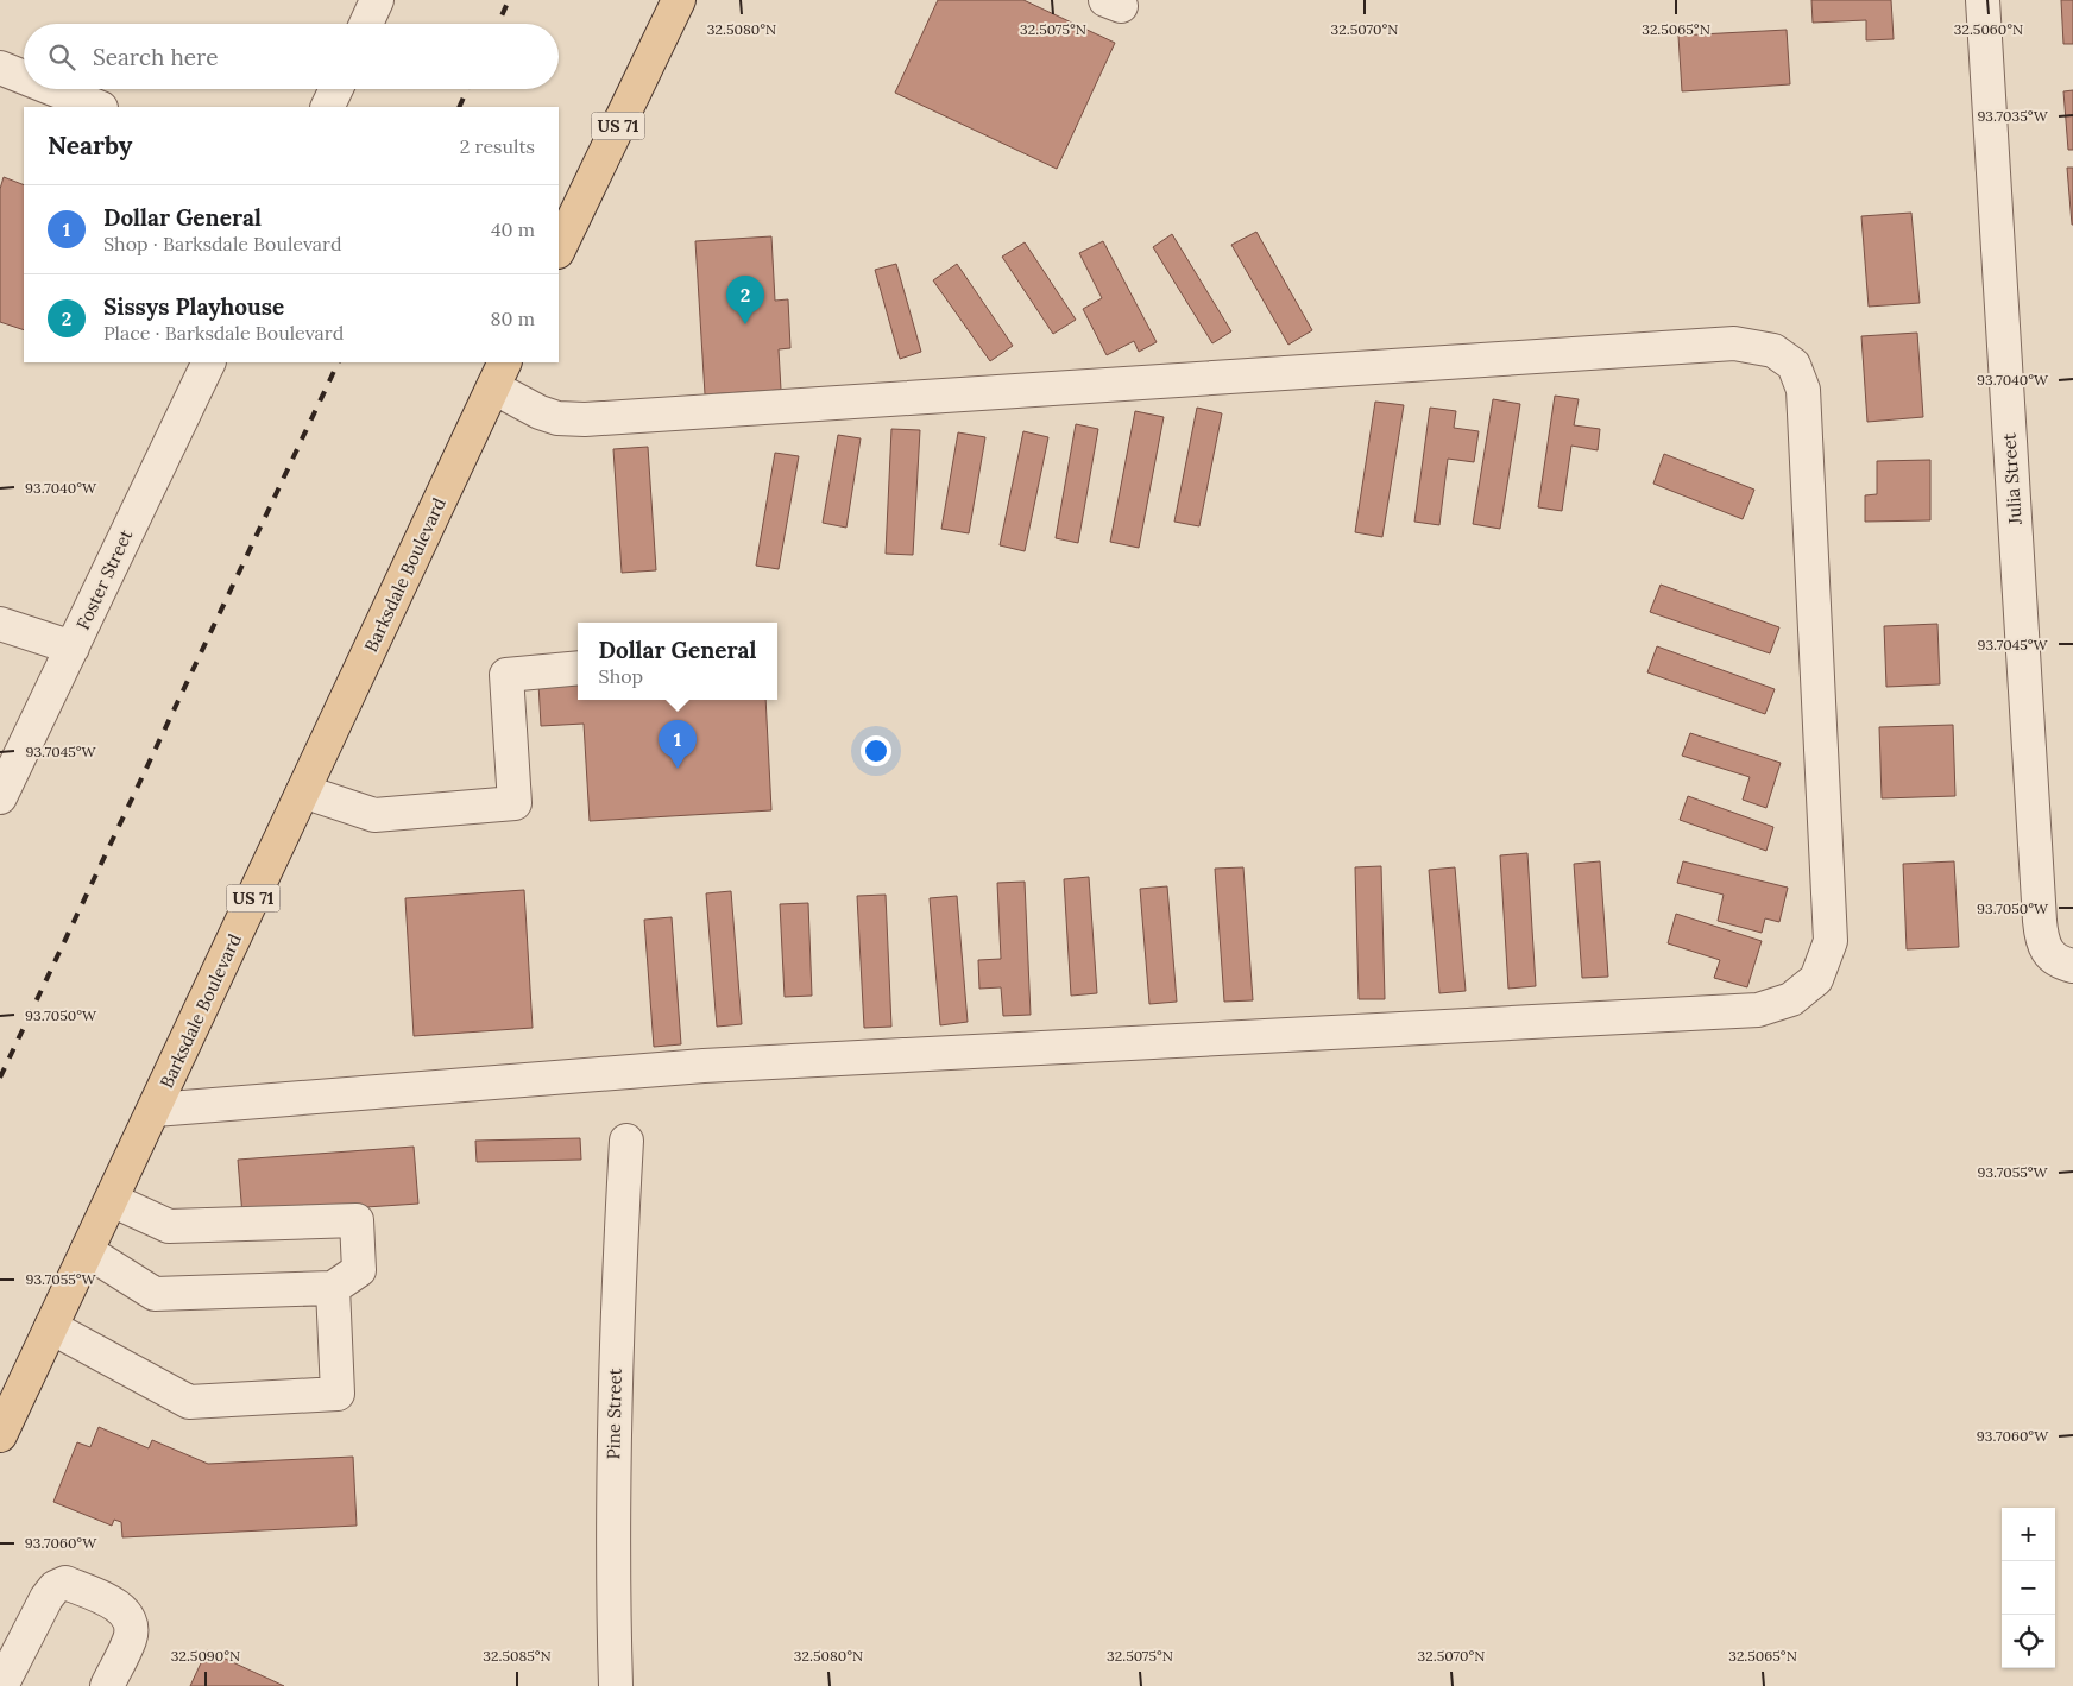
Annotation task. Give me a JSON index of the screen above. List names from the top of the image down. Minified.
{"streets":{"main road":["US 71","Barksdale Boulevard"],"street":["Julia Street","Foster Street","Pine Street"]},"page":{"search":"Search here","heading":["Nearby","2 results"],"list":[{"mark":"1","name":"Dollar General","note":"Shop · Barksdale Boulevard","value":"40 m"},{"mark":"2","name":"Sissys Playhouse","note":"Place · Barksdale Boulevard","value":"80 m"}],"pins":["2","1"],"popup":["Dollar General","Shop"],"map_buttons":["+","−"]},"coordinates":["32.5060°N","32.5080°N","32.5075°N","32.5070°N","32.5065°N","93.7035°W","93.7040°W","93.7045°W","93.7050°W","93.7055°W","93.7060°W","32.5090°N","32.5085°N"]}
